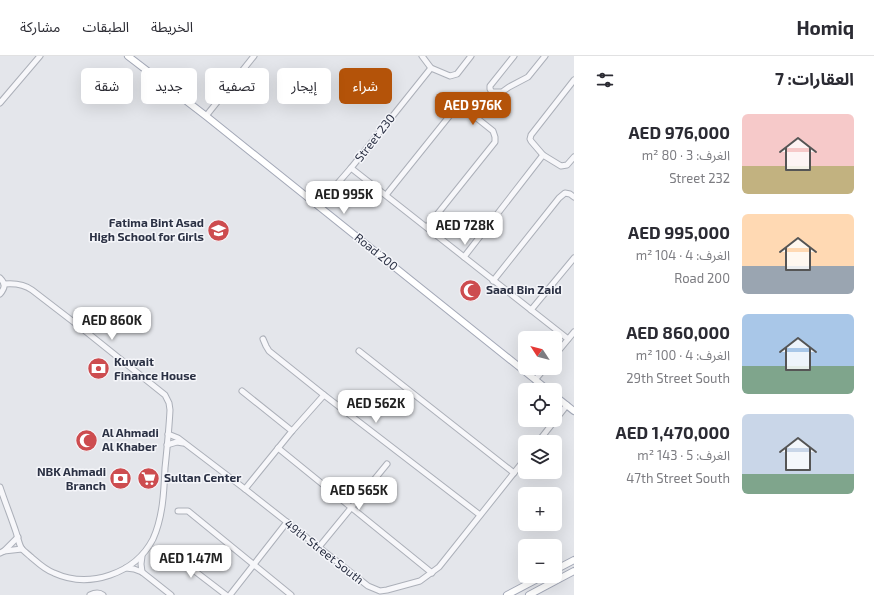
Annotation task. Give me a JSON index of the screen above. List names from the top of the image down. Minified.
{"streets":{"main road":["Road 200"],"street":["Street 230","49th Street South"]},"crossings":[["Street 230","Road 200"]],"places":{"school or university":["Fatima Bint Asad High School for Girls"],"mosque":["Saad Bin Zaid","Al Ahmadi Al Khaber"],"bank":["Kuwait Finance House","NBK Ahmadi Branch"],"supermarket":["Sultan Center"]},"north":"top left","page":{"header":"Homiq","nav":["الخريطة","الطبقات","مشاركة"],"heading":"العقارات: 7","chip":["شراء","إيجار","تصفية","جديد","شقة"],"price":["AED 976K","AED 995K","AED 728K","AED 860K","AED 562K","AED 565K","AED 1.47M"],"list":[{"name":"AED 976,000","note":"الغرف: 3 · 80 m² · Street 232"},{"name":"AED 995,000","note":"الغرف: 4 · 104 m² · Road 200"},{"name":"AED 860,000","note":"الغرف: 4 · 100 m² · 29th Street South"},{"name":"AED 1,470,000","note":"الغرف: 5 · 143 m² · 47th Street South"}],"map_buttons":["+","−"]}}
